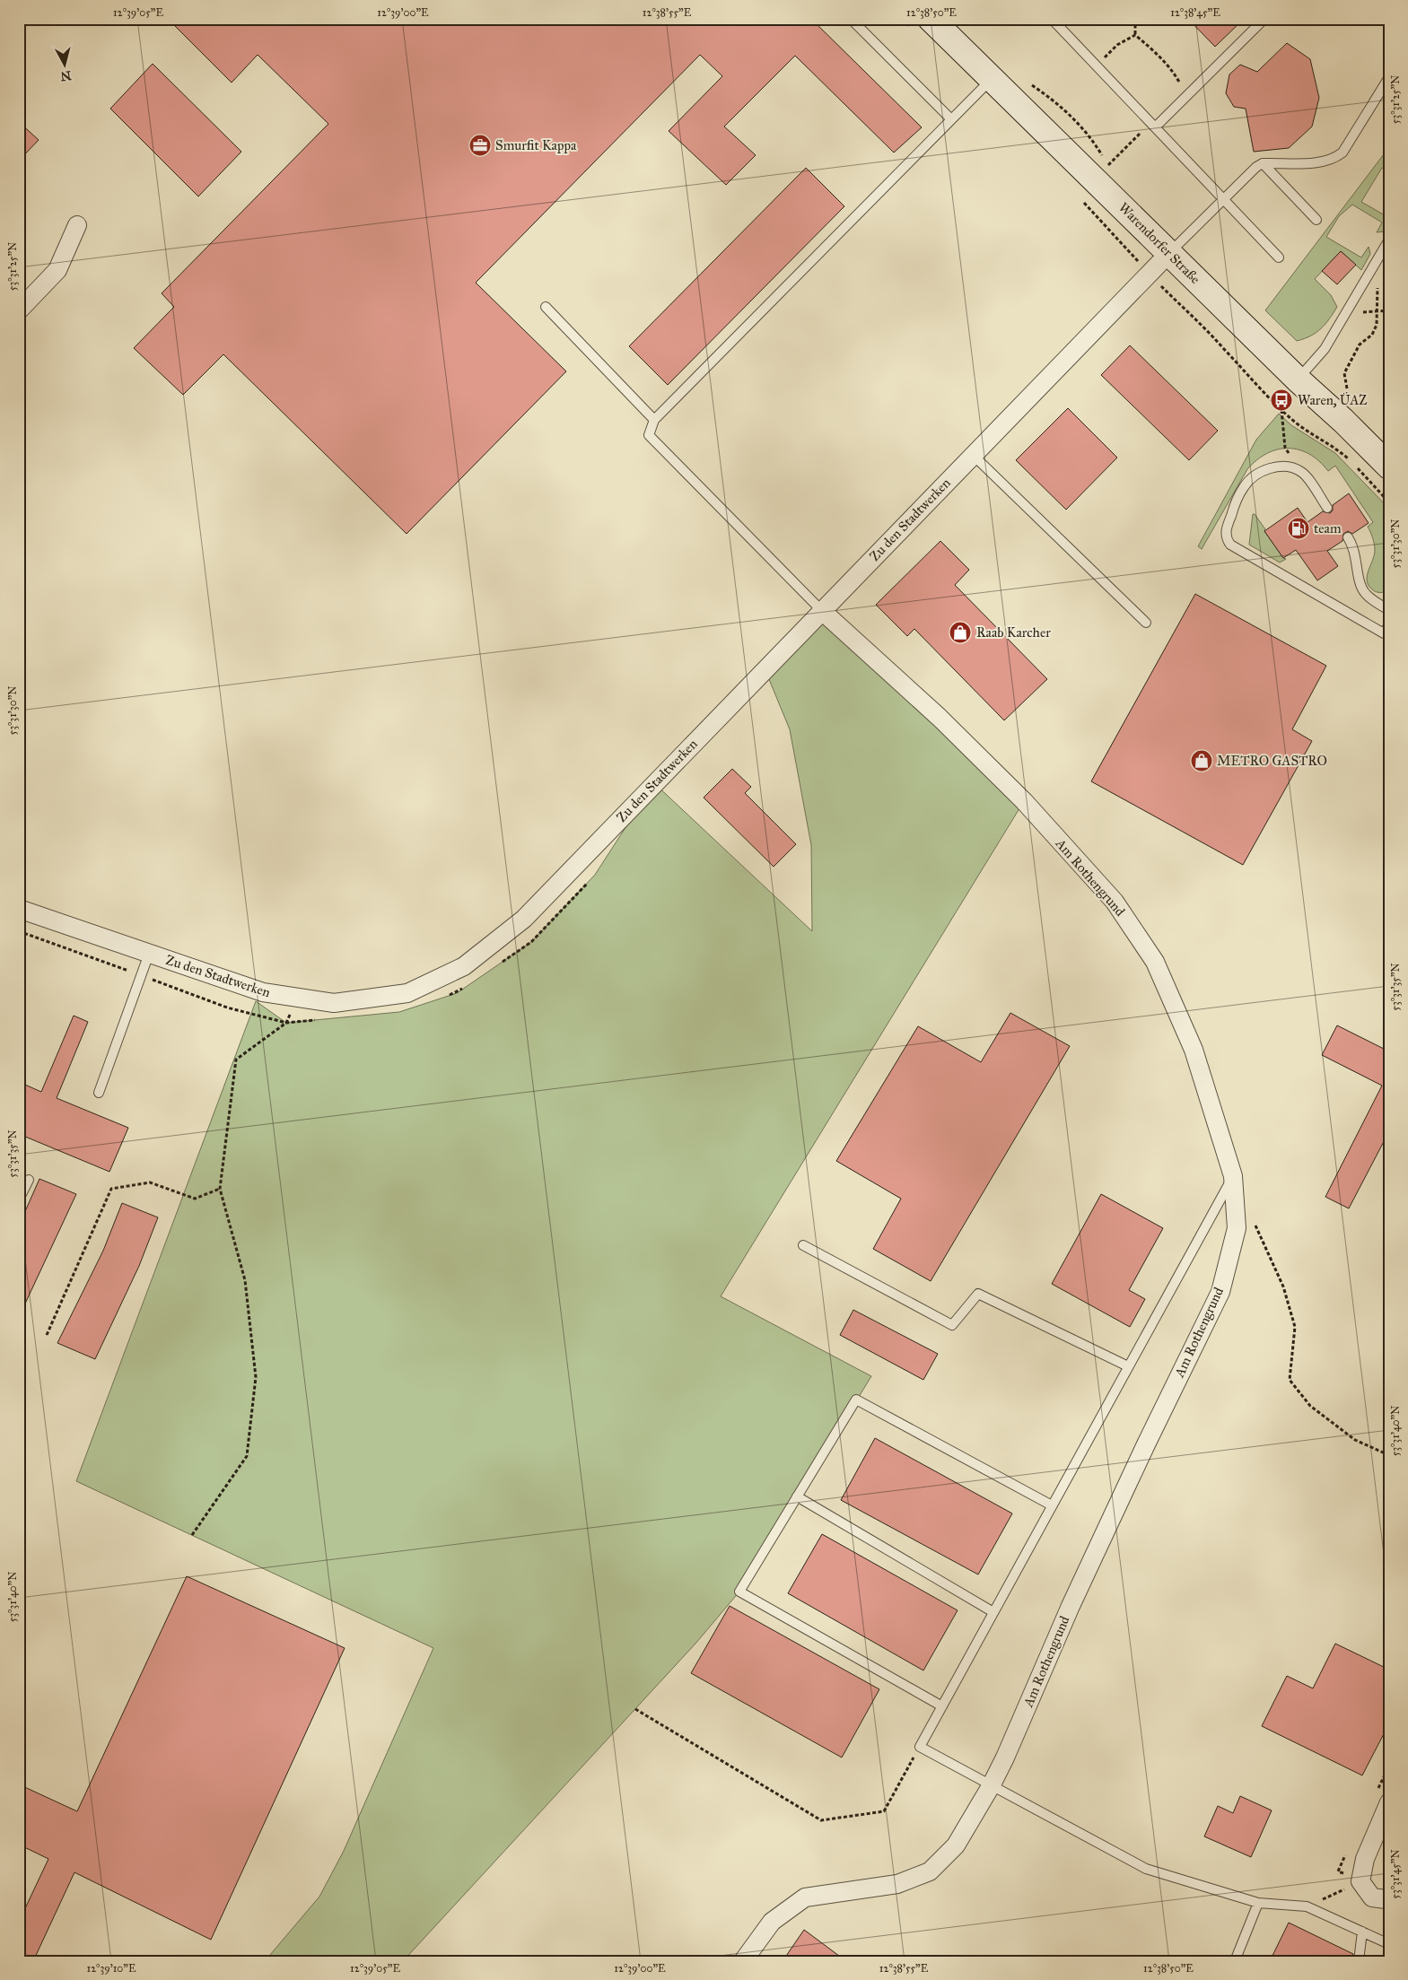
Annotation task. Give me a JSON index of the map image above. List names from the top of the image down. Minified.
{"streets":{"main road":["Warendorfer Straße"],"street":["Zu den Stadtwerken","Am Rothengrund"]},"crossings":[["Warendorfer Straße","Zu den Stadtwerken"],["Zu den Stadtwerken","Am Rothengrund"]],"places":{"office":["Smurfit Kappa"],"bus stop":["Waren, ÜAZ"],"fuel station":["team"],"shop":["Raab Karcher","METRO GASTRO"]},"north":"bottom","coordinates":["12°39'05\"E","12°39'00\"E","12°38'55\"E","12°38'50\"E","12°38'45\"E","53°31'25\"N","53°31'30\"N","53°31'35\"N","53°31'40\"N","53°31'45\"N","12°39'10\"E"]}
